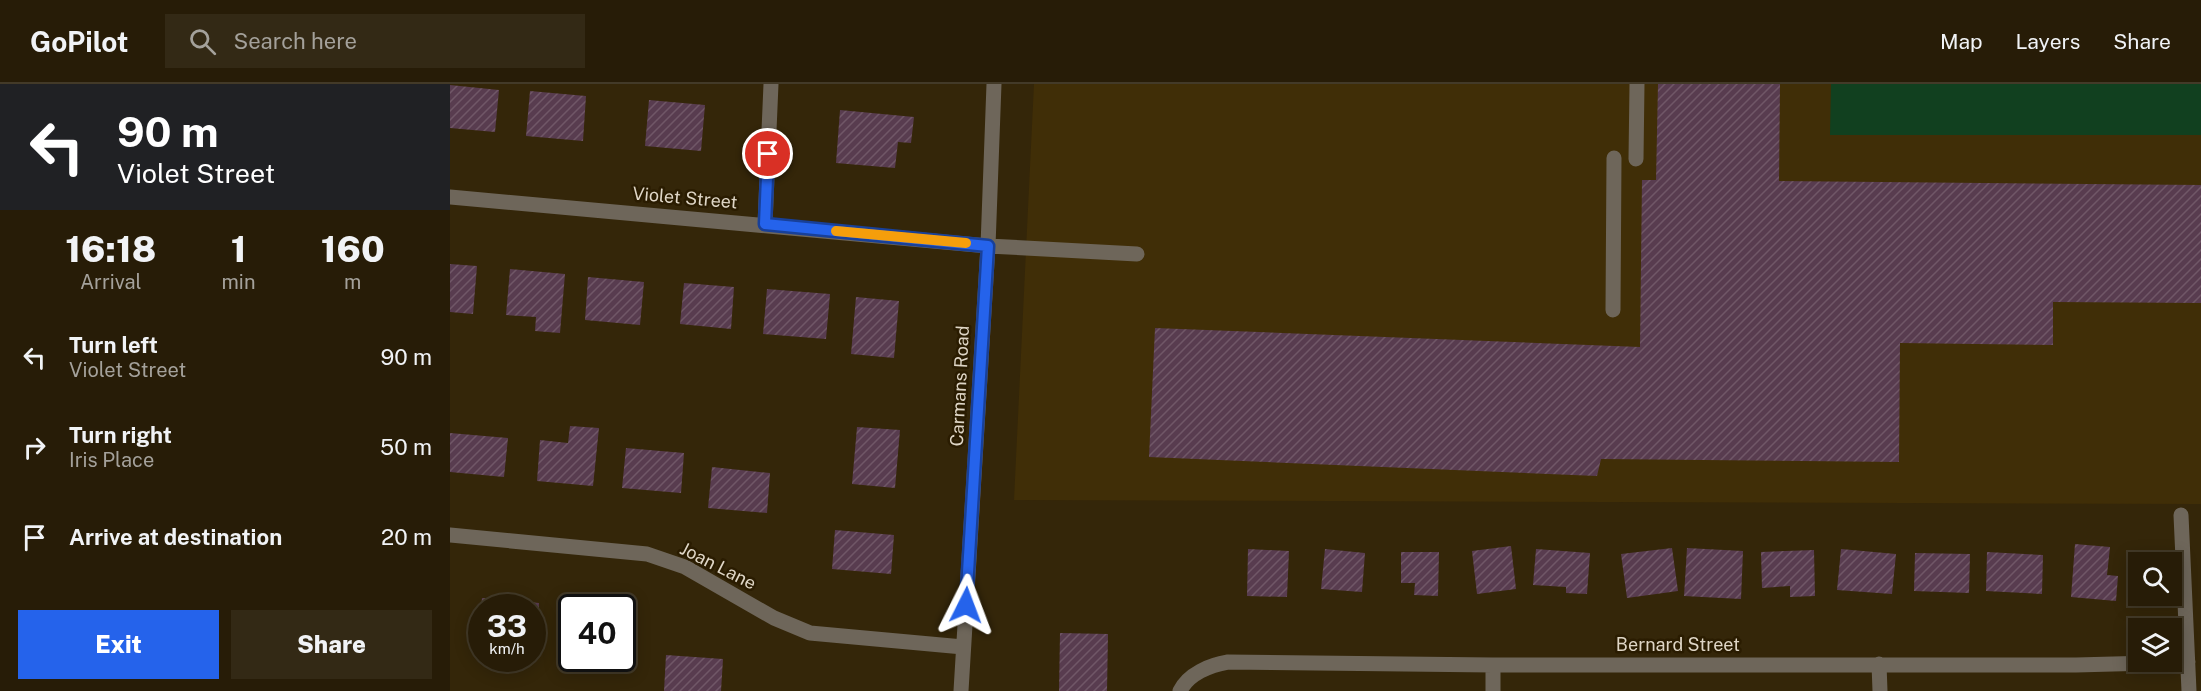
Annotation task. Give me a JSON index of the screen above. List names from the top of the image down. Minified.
{"streets":{"street":["Violet Street","Carmans Road","Joan Lane","Bernard Street"]},"crossings":[["Violet Street","Carmans Road"],["Carmans Road","Joan Lane"]],"page":{"header":"GoPilot","search":"Search here","nav":["Map","Layers","Share"],"turn":["90 m","Violet Street"],"eta":["16:18","Arrival","1","min","160","m"],"list":[{"name":"Turn left","note":"Violet Street","value":"90 m"},{"name":"Turn right","note":"Iris Place","value":"50 m"},{"name":"Arrive at destination","value":"20 m"}],"speed":"33 km/h","limit":"40","buttons":["Exit","Share"]}}
